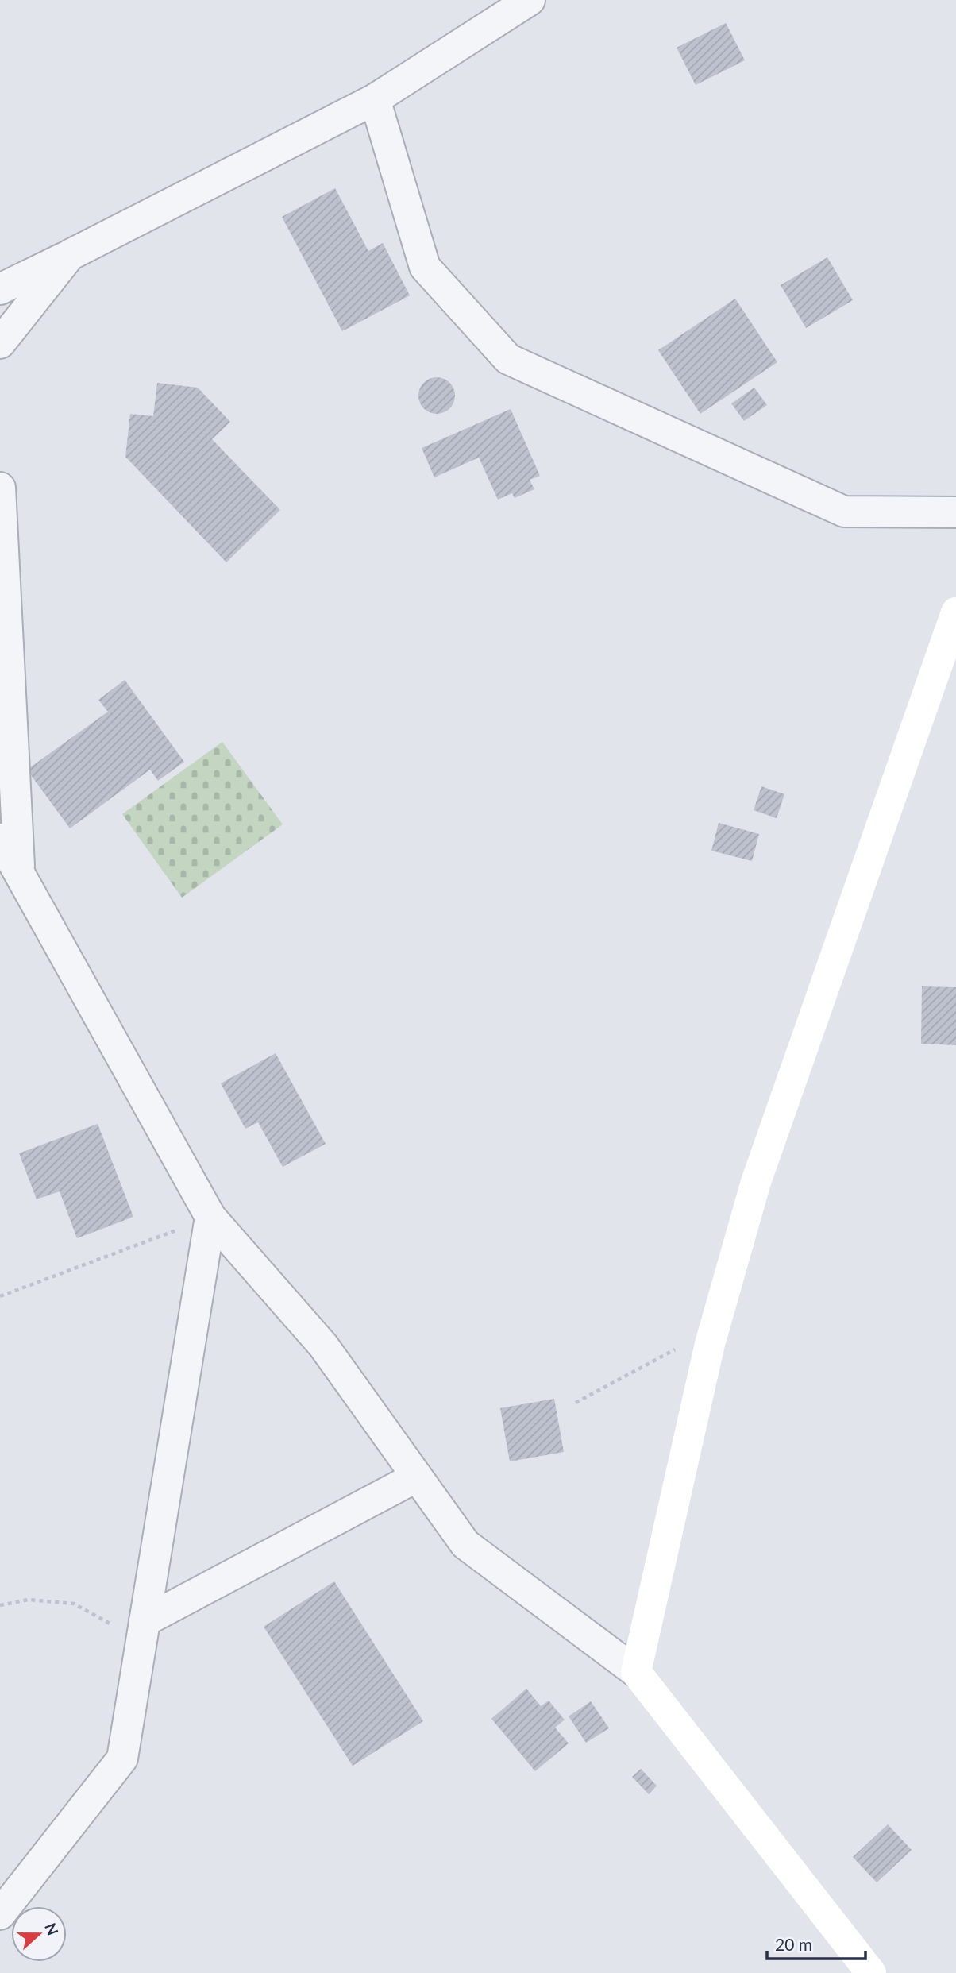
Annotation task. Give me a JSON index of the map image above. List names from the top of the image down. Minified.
{"scale_bar":"20 m","north":"right"}
